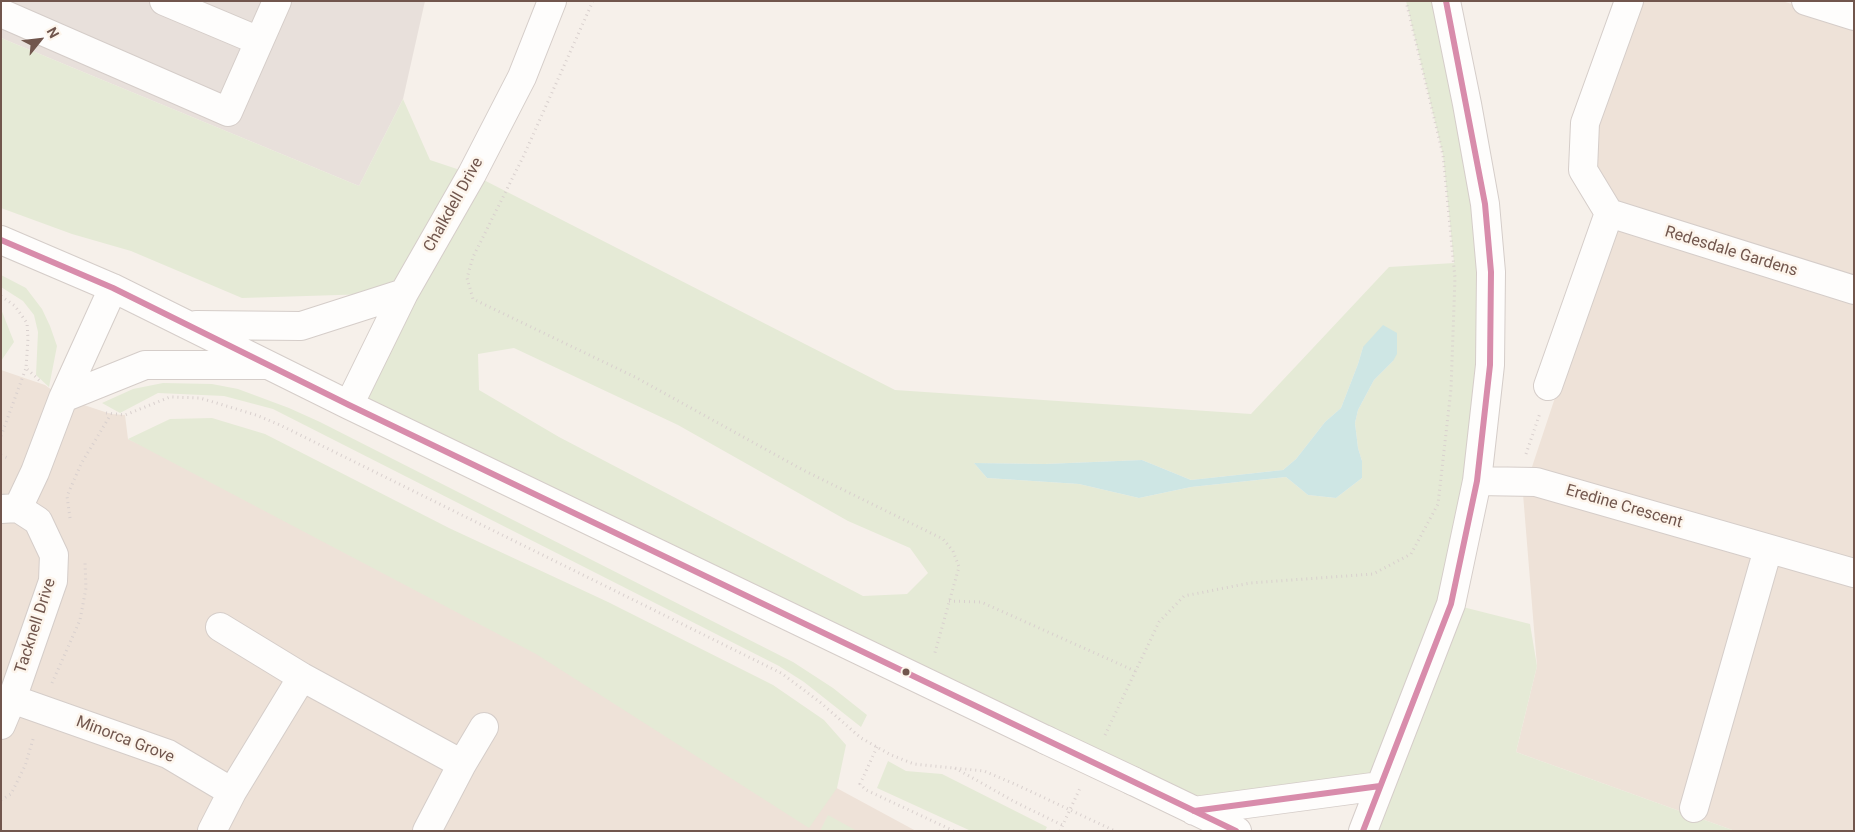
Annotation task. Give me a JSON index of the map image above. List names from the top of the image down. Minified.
{"streets":{"street":["Chalkdell Drive","Redesdale Gardens","Eredine Crescent","Tacknell Drive","Minorca Grove"]},"crossings":[["Tacknell Drive","Minorca Grove"]],"north":"top right"}
